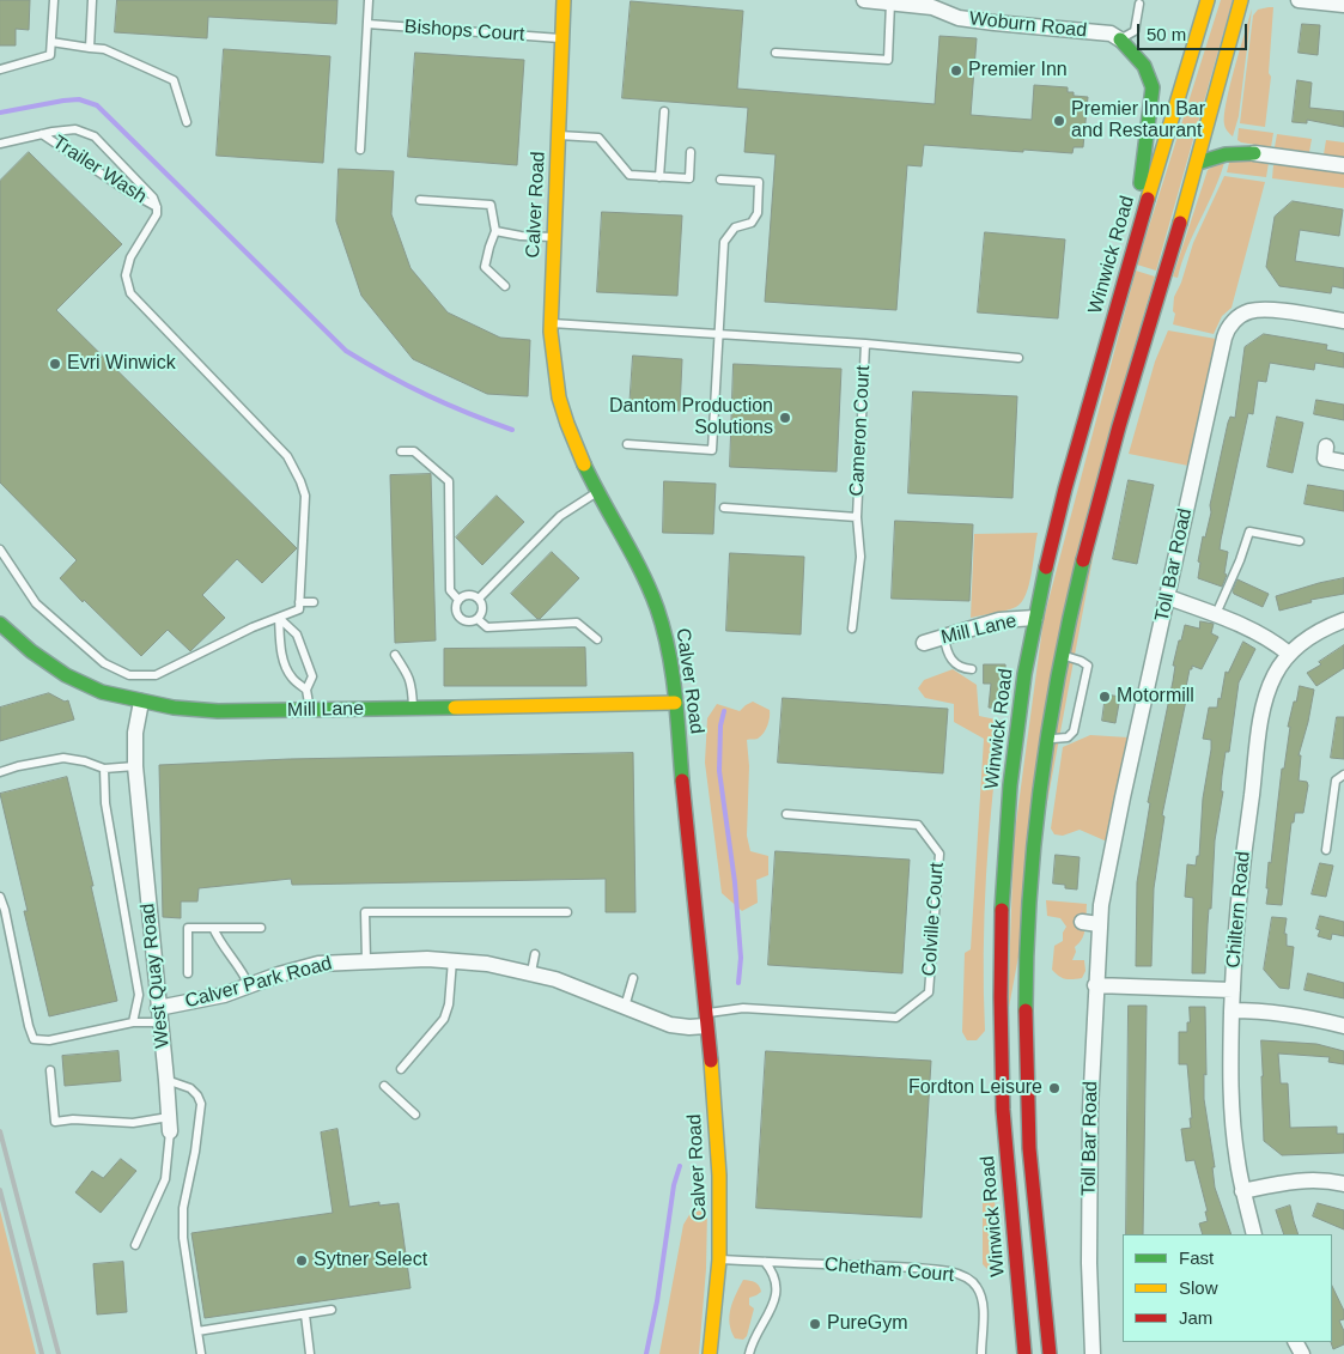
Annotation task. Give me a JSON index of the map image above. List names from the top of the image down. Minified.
{"streets":{"main road":["Calver Road","Winwick Road","Mill Lane"],"street":["Woburn Road","Toll Bar Road","Chiltern Road","West Quay Road","Calver Park Road"],"lane":["Bishops Court","Trailer Wash","Cameron Court","Colville Court","Chetham Court"]},"crossings":[["Bishops Court","Calver Road"],["Calver Road","Cameron Court"],["Calver Road","Mill Lane"],["Calver Road","Colville Court"],["Calver Road","Calver Park Road"],["Calver Road","Chetham Court"],["Winwick Road","Mill Lane"],["Mill Lane","West Quay Road"],["Colville Court","Calver Park Road"],["West Quay Road","Calver Park Road"]],"places":["Premier Inn","Premier Inn Bar and Restaurant","Evri Winwick","Dantom Production Solutions","Motormill","Fordton Leisure","Sytner Select","PureGym"],"legend":["Fast","Slow","Jam"],"scale_bar":"50 m"}
